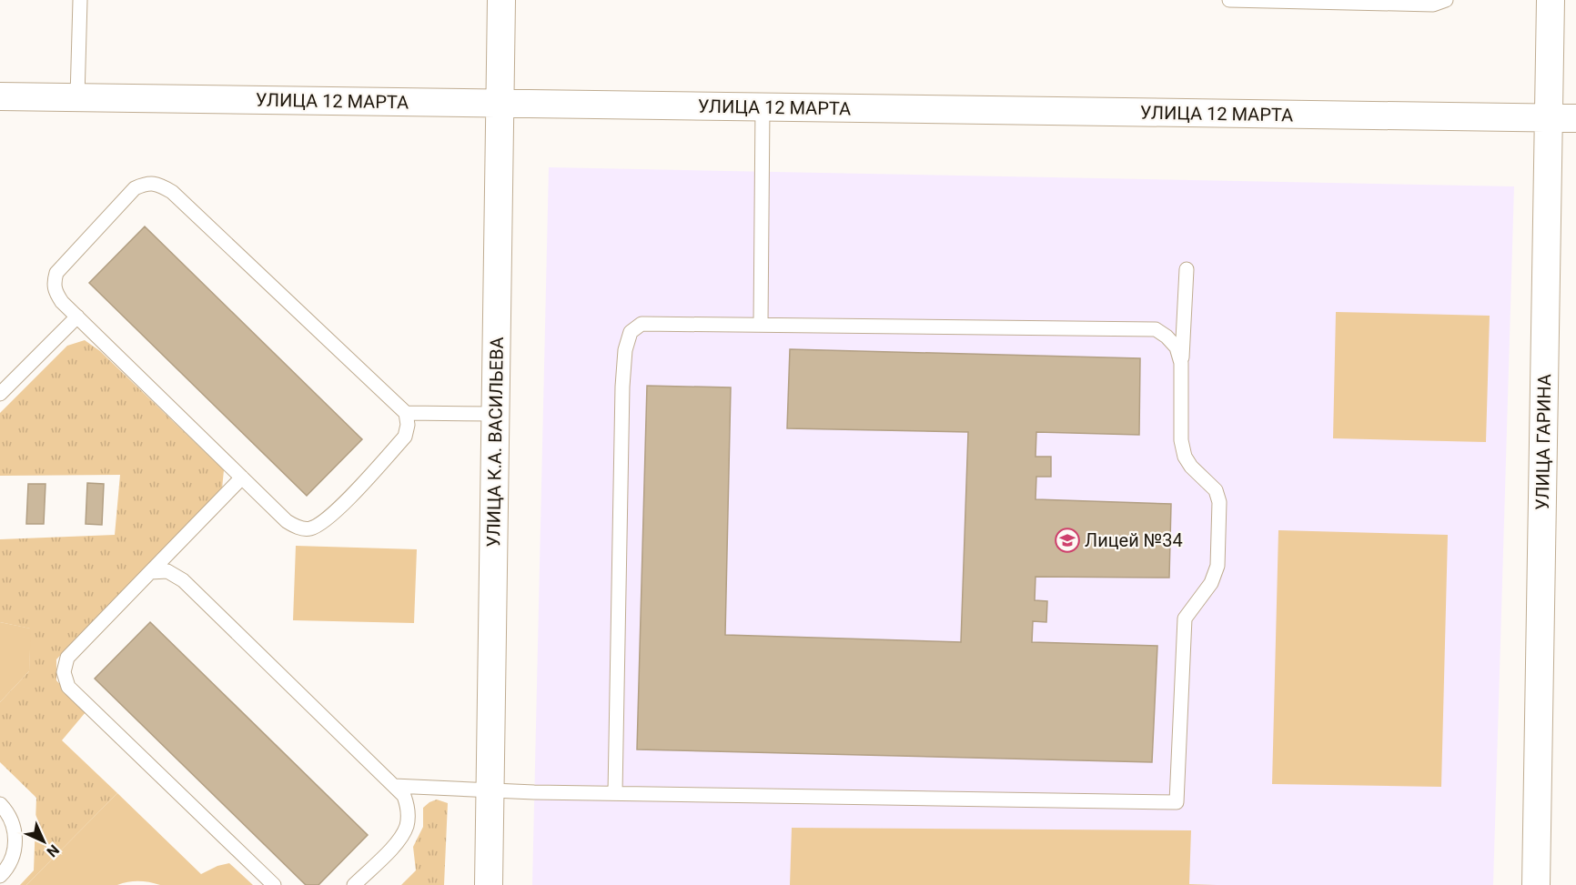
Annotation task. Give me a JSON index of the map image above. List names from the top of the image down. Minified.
{"streets":{"street":["УЛИЦА 12 МАРТА","УЛИЦА К.А. ВАСИЛЬЕВА","УЛИЦА ГАРИНА"]},"crossings":[["УЛИЦА 12 МАРТА","УЛИЦА К.А. ВАСИЛЬЕВА"],["УЛИЦА 12 МАРТА","УЛИЦА ГАРИНА"]],"places":{"school or university":["Лицей №34"]},"north":"bottom right"}
